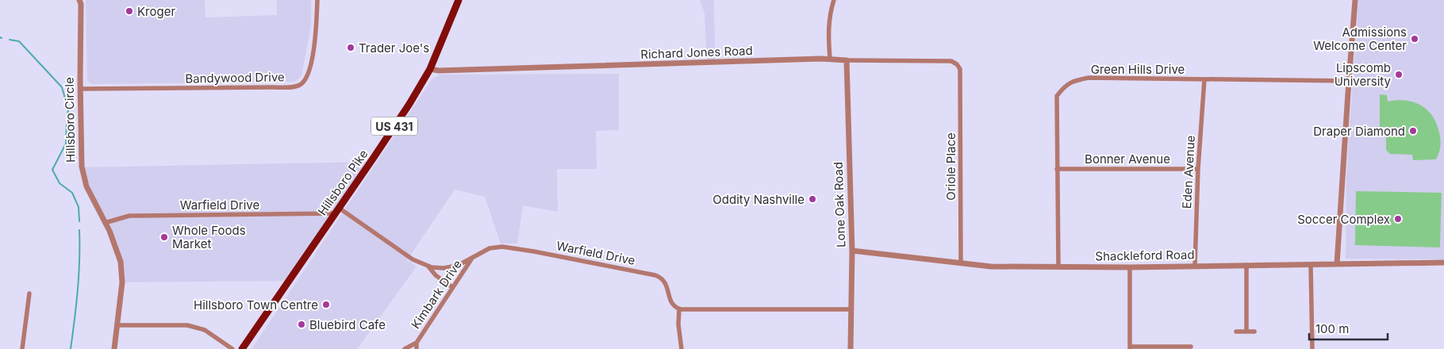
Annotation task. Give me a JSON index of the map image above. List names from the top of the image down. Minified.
{"streets":{"main road":["US 431","Hillsboro Pike"],"street":["Richard Jones Road","Green Hills Drive","Bandywood Drive","Hillsboro Circle","Bonner Avenue","Oriole Place","Eden Avenue","Warfield Drive","Lone Oak Road","Shackleford Road","Kimbark Drive"]},"crossings":[["Richard Jones Road","Oriole Place"],["Richard Jones Road","Hillsboro Pike"],["Richard Jones Road","Lone Oak Road"],["Green Hills Drive","Bonner Avenue"],["Green Hills Drive","Eden Avenue"],["Green Hills Drive","Shackleford Road"],["Bandywood Drive","Hillsboro Circle"],["Hillsboro Circle","Warfield Drive"],["Bonner Avenue","Eden Avenue"],["Oriole Place","Shackleford Road"],["Eden Avenue","Shackleford Road"],["Hillsboro Pike","Warfield Drive"],["Warfield Drive","Kimbark Drive"],["Lone Oak Road","Shackleford Road"]],"places":["Kroger","Admissions Welcome Center","Trader Joe's","Lipscomb University","Draper Diamond","Oddity Nashville","Soccer Complex","Whole Foods Market","Hillsboro Town Centre","Bluebird Cafe"],"scale_bar":"100 m"}
